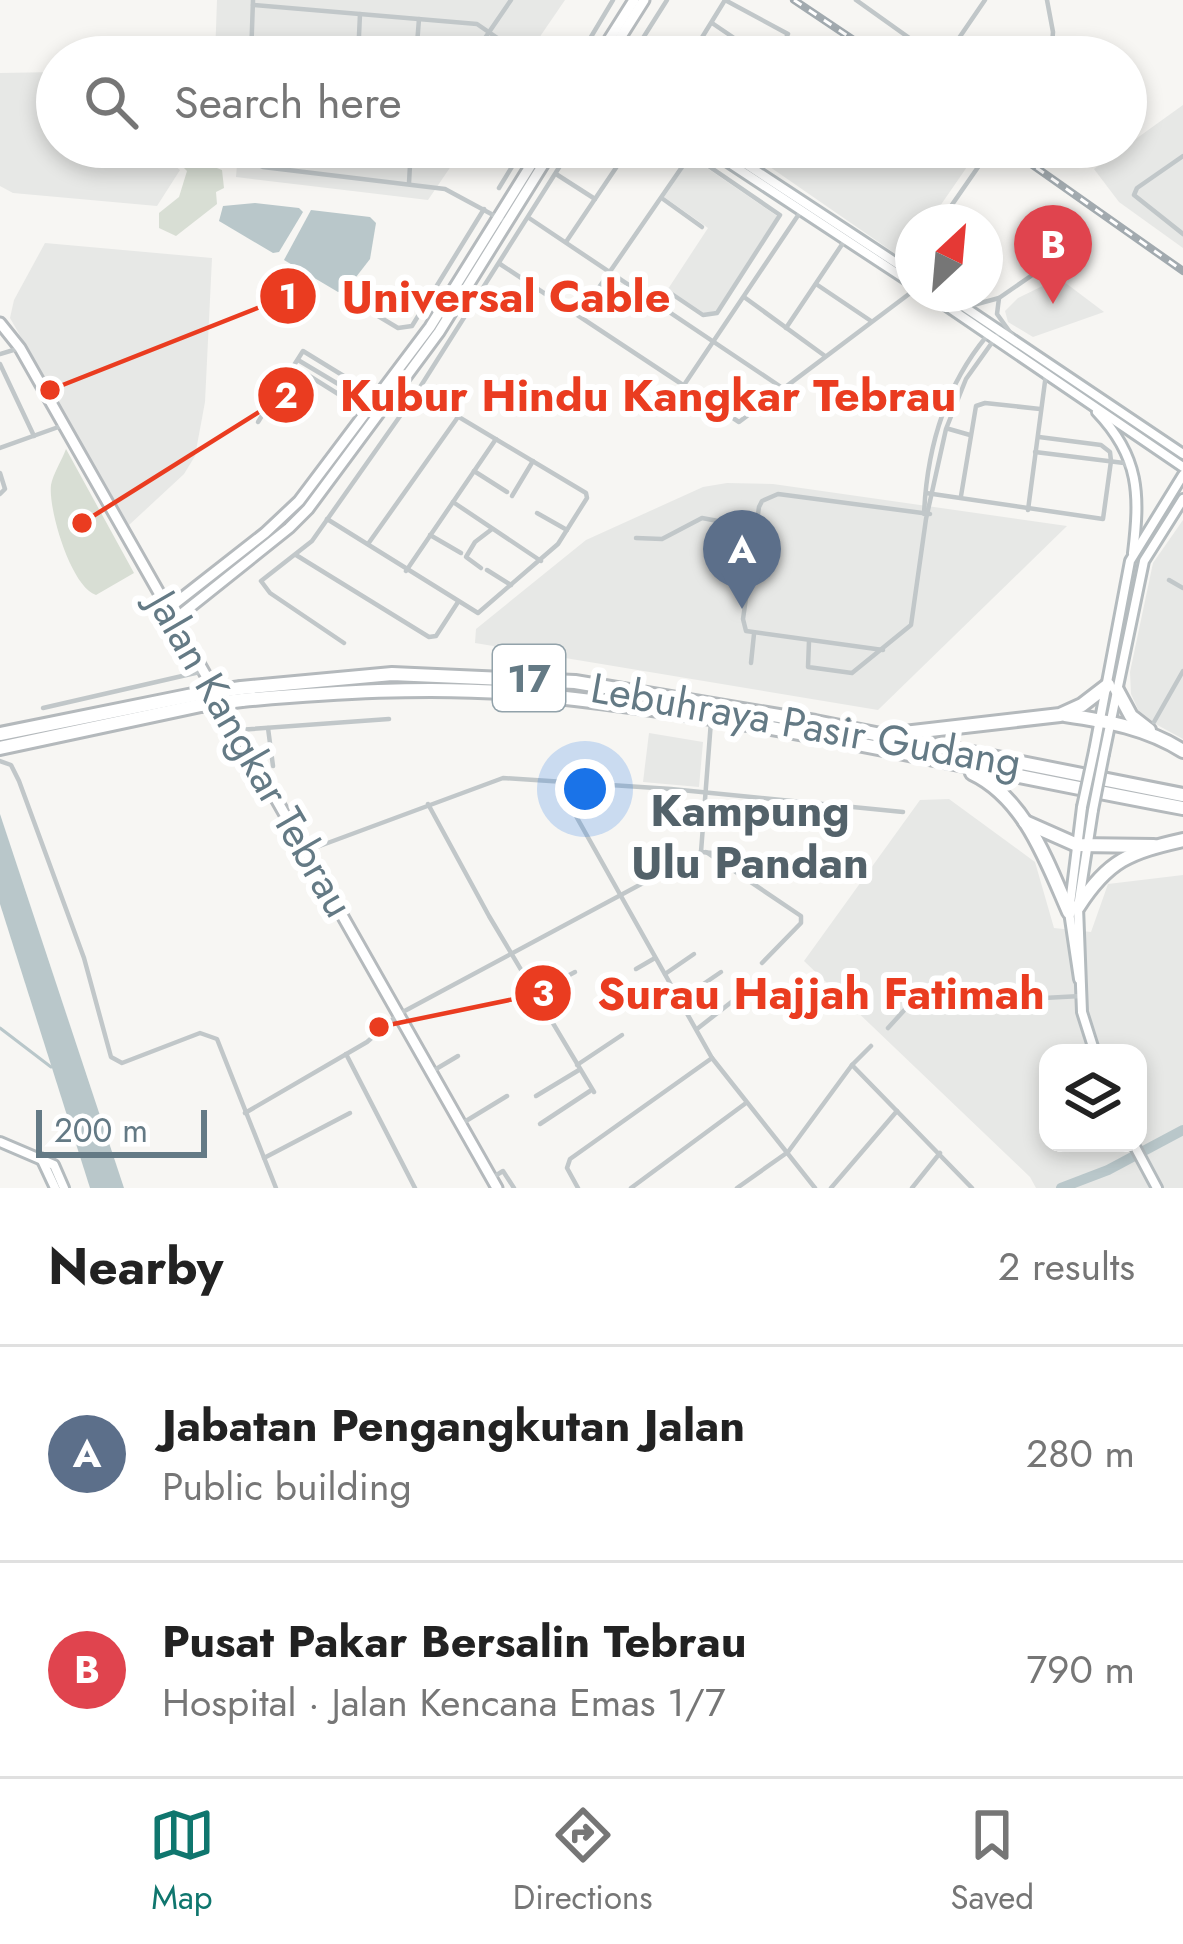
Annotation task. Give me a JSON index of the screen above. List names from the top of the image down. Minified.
{"streets":{"highway":["17","Lebuhraya Pasir Gudang"],"main road":["Jalan Kangkar Tebrau"]},"districts":["Kampung Ulu Pandan"],"places":["Universal Cable","Kubur Hindu Kangkar Tebrau","Surau Hajjah Fatimah"],"scale_bar":"200 m","north":"top right","page":{"search":"Search here","pins":["B","A"],"scale":"200 m","heading":["Nearby","2 results"],"list":[{"mark":"A","name":"Jabatan Pengangkutan Jalan","note":"Public building","value":"280 m"},{"mark":"B","name":"Pusat Pakar Bersalin Tebrau","note":"Hospital · Jalan Kencana Emas 1/7","value":"790 m"}],"nav":["Map","Directions","Saved"]}}
